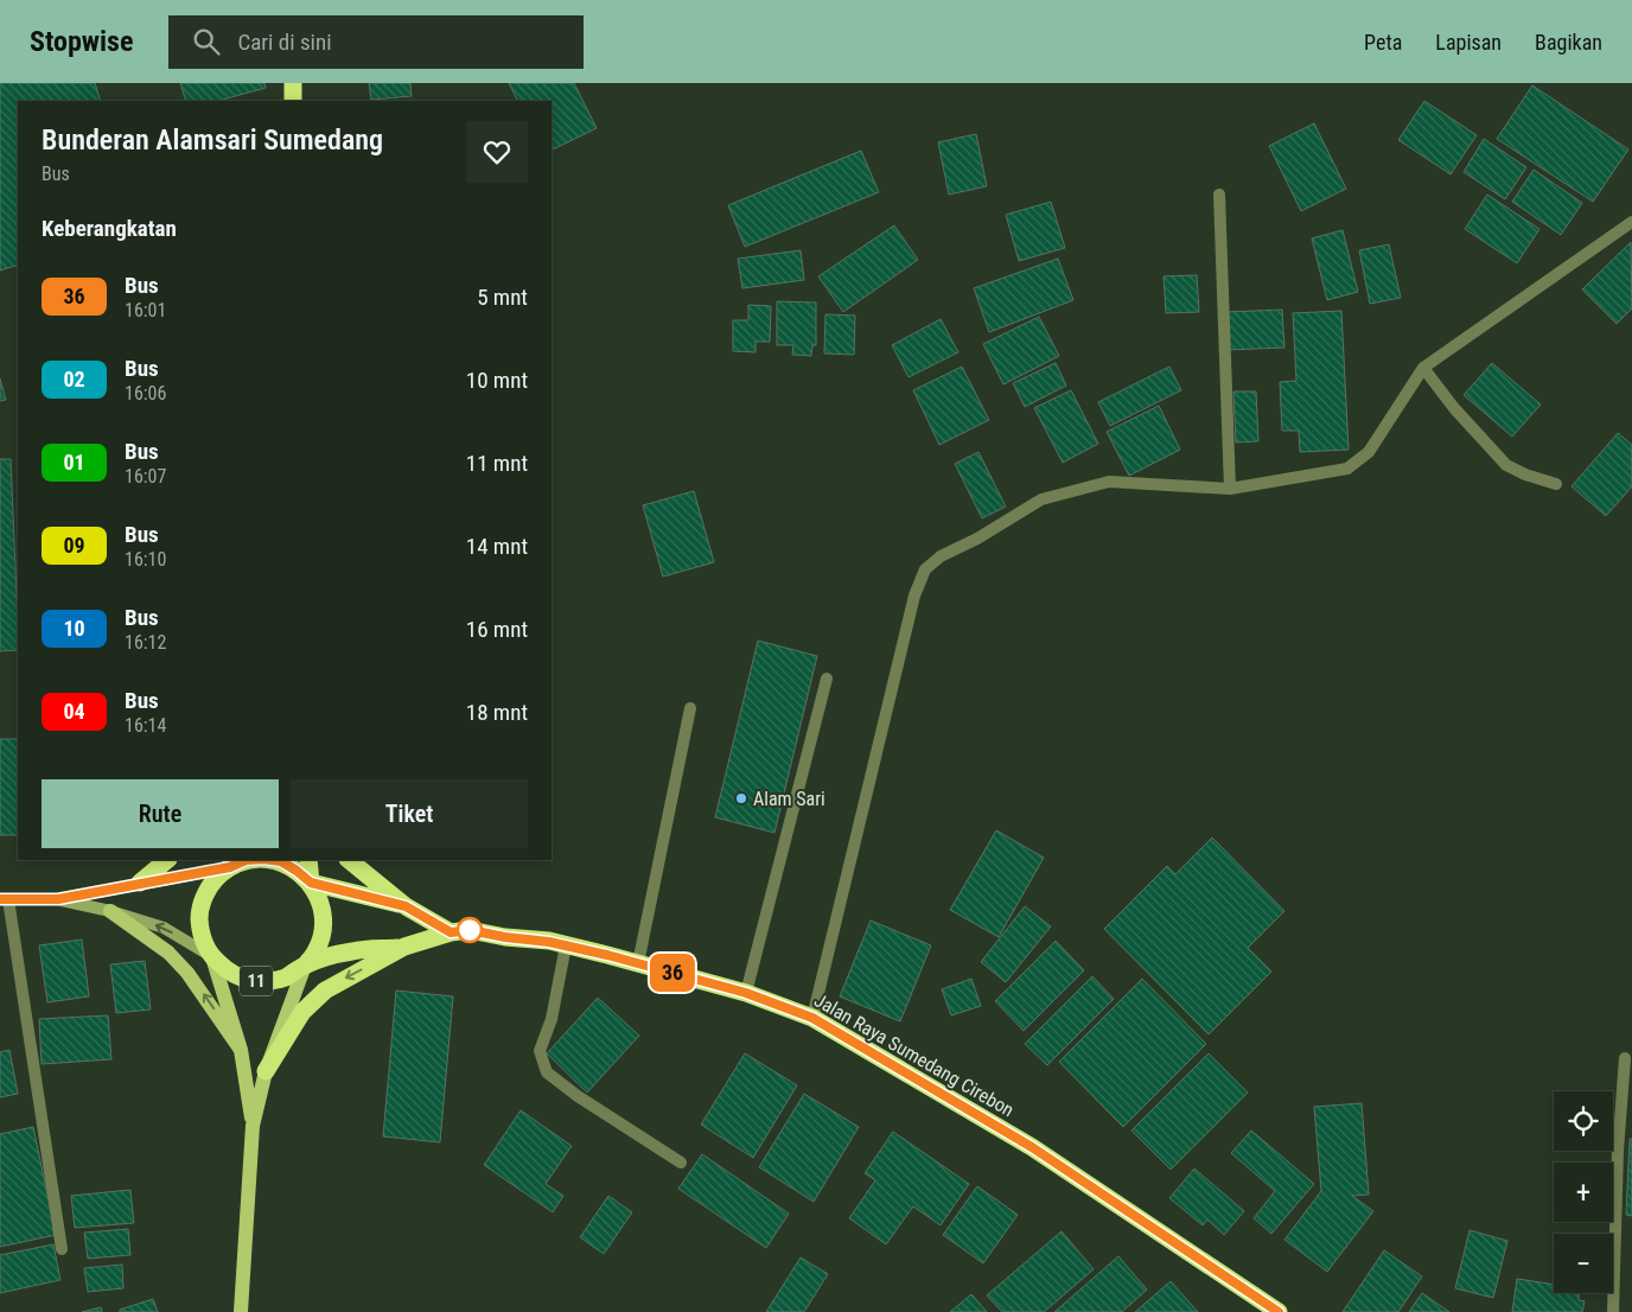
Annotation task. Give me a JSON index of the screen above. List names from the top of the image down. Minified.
{"streets":{"highway":["11","Jalan Raya Sumedang Cirebon"]},"crossings":[["11","Jalan Raya Sumedang Cirebon"]],"places":["Alam Sari"],"lines":["bus line 36"],"page":{"header":"Stopwise","search":"Cari di sini","nav":["Peta","Lapisan","Bagikan"],"on_map":"36","heading":[["Bunderan Alamsari Sumedang","Bus"],"Keberangkatan"],"list":[{"mark":"36","name":"Bus","note":"16:01","value":"5 mnt"},{"mark":"02","name":"Bus","note":"16:06","value":"10 mnt"},{"mark":"01","name":"Bus","note":"16:07","value":"11 mnt"},{"mark":"09","name":"Bus","note":"16:10","value":"14 mnt"},{"mark":"10","name":"Bus","note":"16:12","value":"16 mnt"},{"mark":"04","name":"Bus","note":"16:14","value":"18 mnt"}],"buttons":["Rute","Tiket"],"map_buttons":["+","−"]}}
